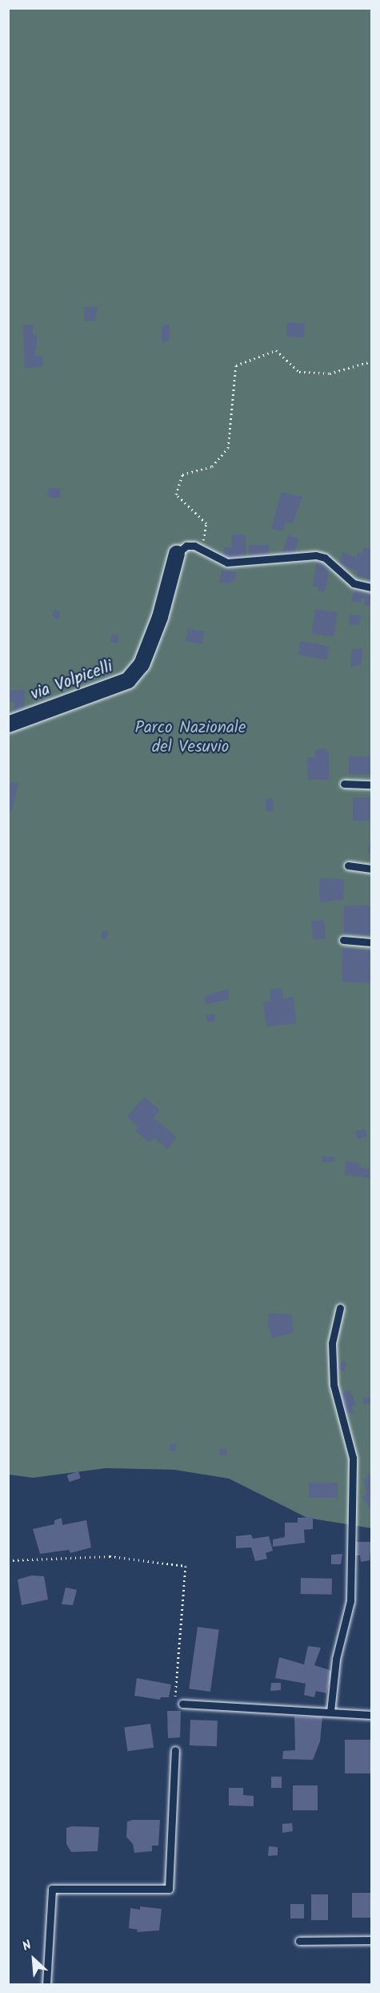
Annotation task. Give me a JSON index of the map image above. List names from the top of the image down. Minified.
{"streets":{"street":["via Volpicelli"]},"parks":["Parco Nazionale del Vesuvio"],"north":"top left"}
